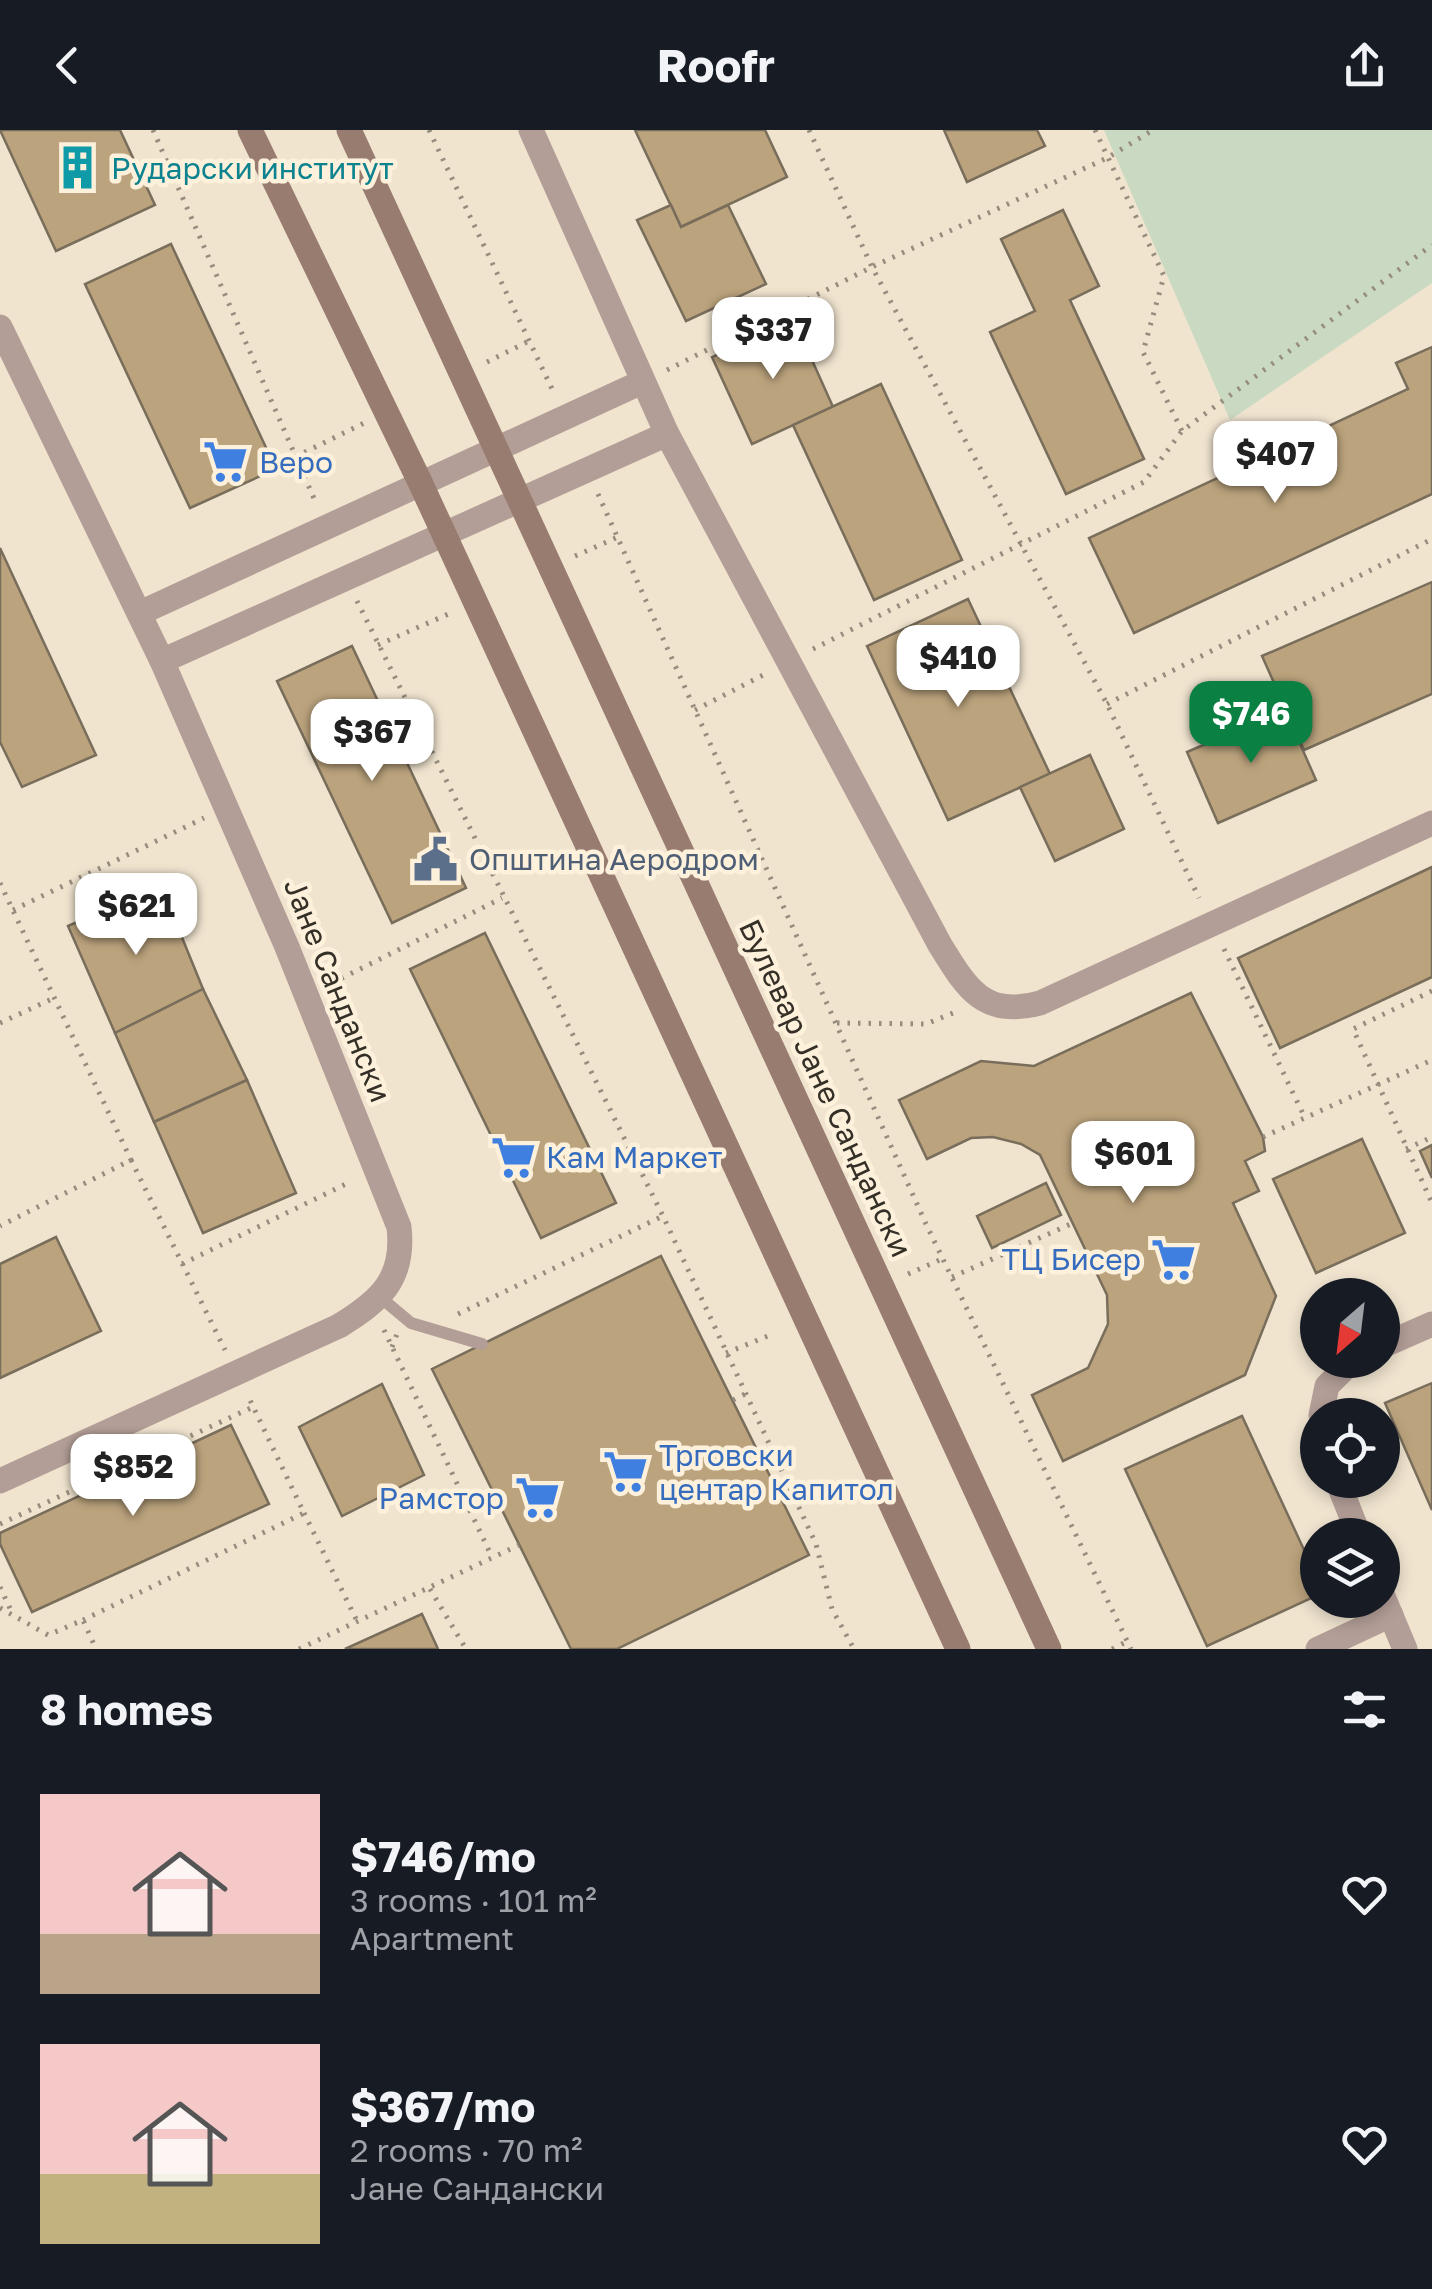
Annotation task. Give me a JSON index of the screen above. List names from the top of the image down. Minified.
{"streets":{"street":["Јане Сандански","Булевар Јане Сандански"]},"places":{"building":["Рударски институт"],"supermarket":["Веро","Кам Маркет","ТЦ Бисер","Трговски центар Капитол","Рамстор"],"public building":["Општина Аеродром"]},"north":"bottom left","page":{"header":"Roofr","price":["$337","$407","$410","$746","$367","$621","$601","$852"],"heading":"8 homes","list":[{"name":"$746/mo","note":"3 rooms · 101 m² · Apartment"},{"name":"$367/mo","note":"2 rooms · 70 m² · Јане Сандански"}]}}
